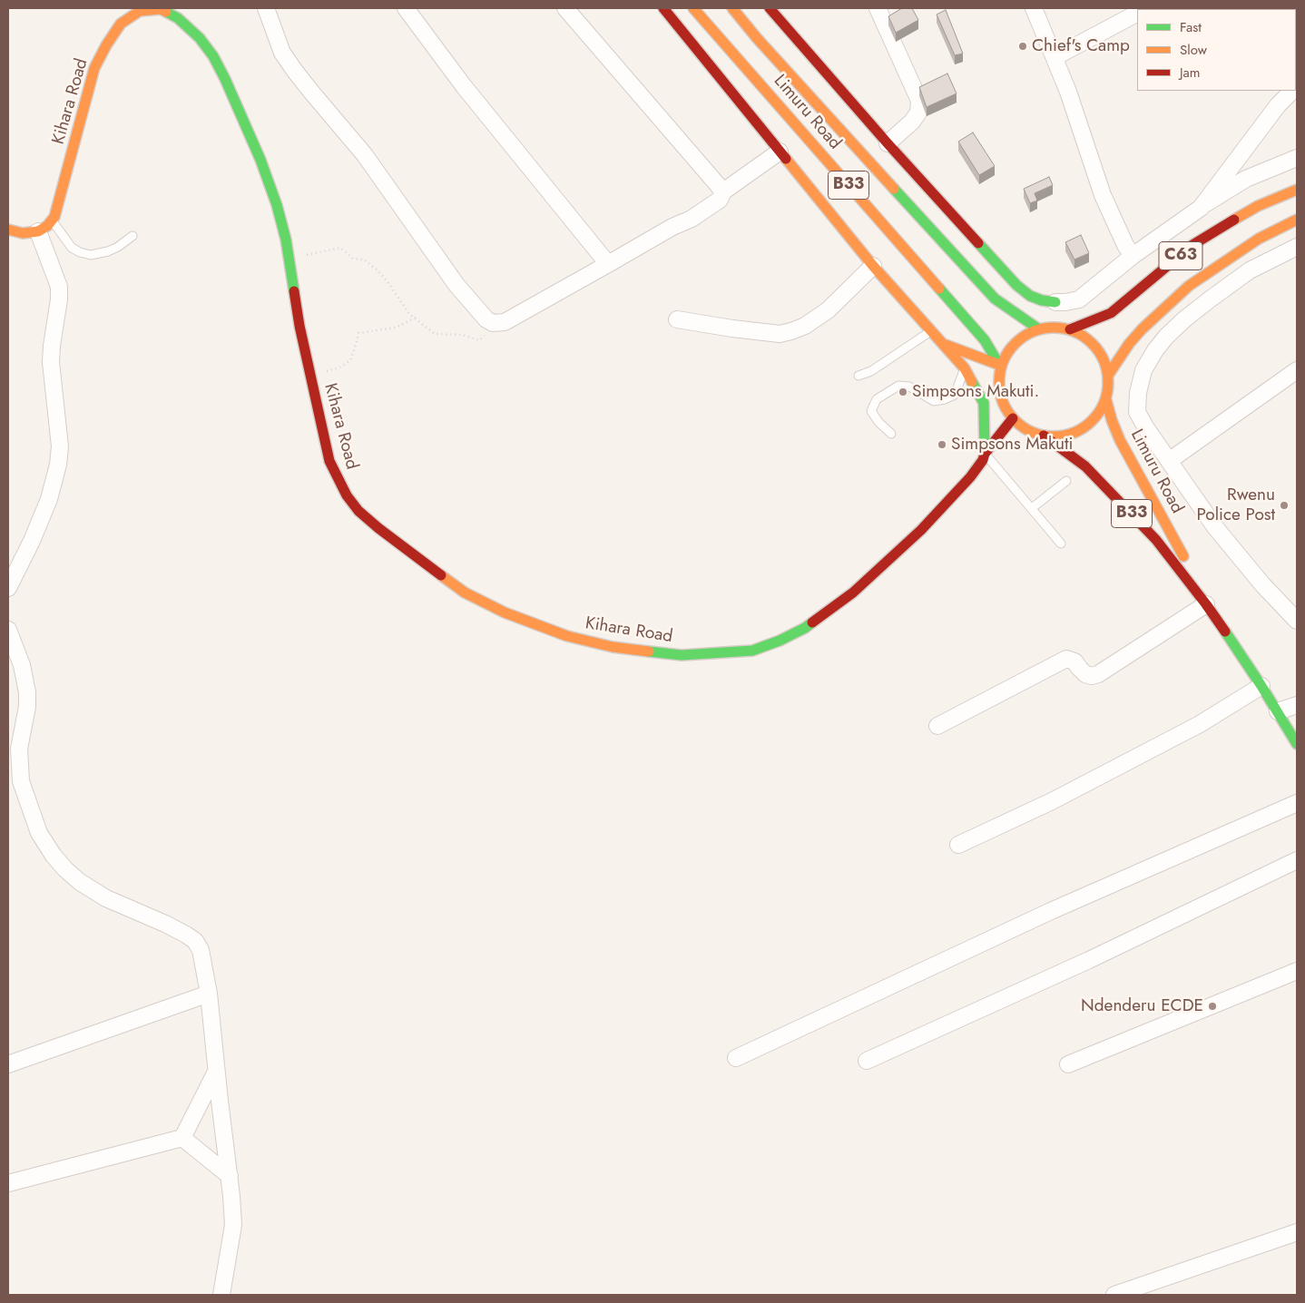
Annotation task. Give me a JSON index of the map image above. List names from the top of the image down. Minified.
{"streets":{"main road":["Kihara Road","Limuru Road","B33","C63"]},"crossings":[["Kihara Road","Limuru Road"],["Kihara Road","C63"],["Limuru Road","C63"]],"places":["Chief's Camp","Simpsons Makuti.","Simpsons Makuti","Rwenu Police Post","Ndenderu ECDE"],"legend":["Fast","Slow","Jam"]}
